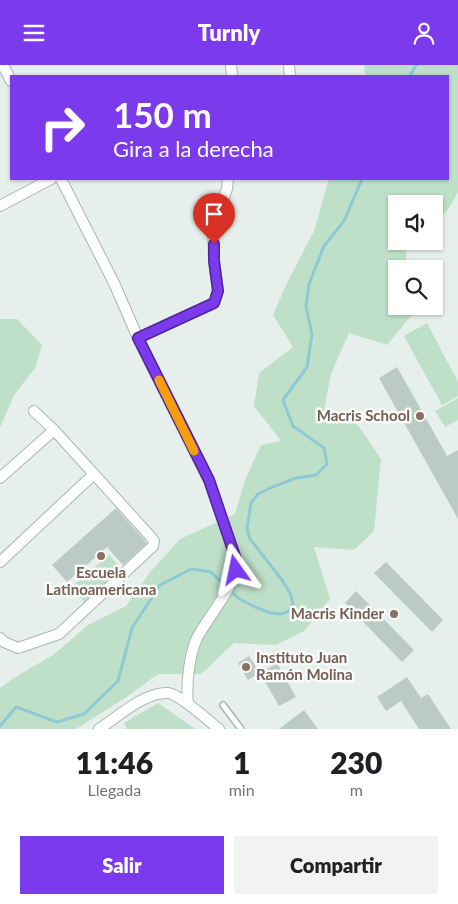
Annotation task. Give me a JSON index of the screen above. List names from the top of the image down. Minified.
{"places":["Macris School","Escuela Latinoamericana","Macris Kinder","Instituto Juan Ramón Molina"],"page":{"header":"Turnly","turn":["150 m","Gira a la derecha"],"eta":["11:46","Llegada","1","min","230","m"],"buttons":["Salir","Compartir"]}}
